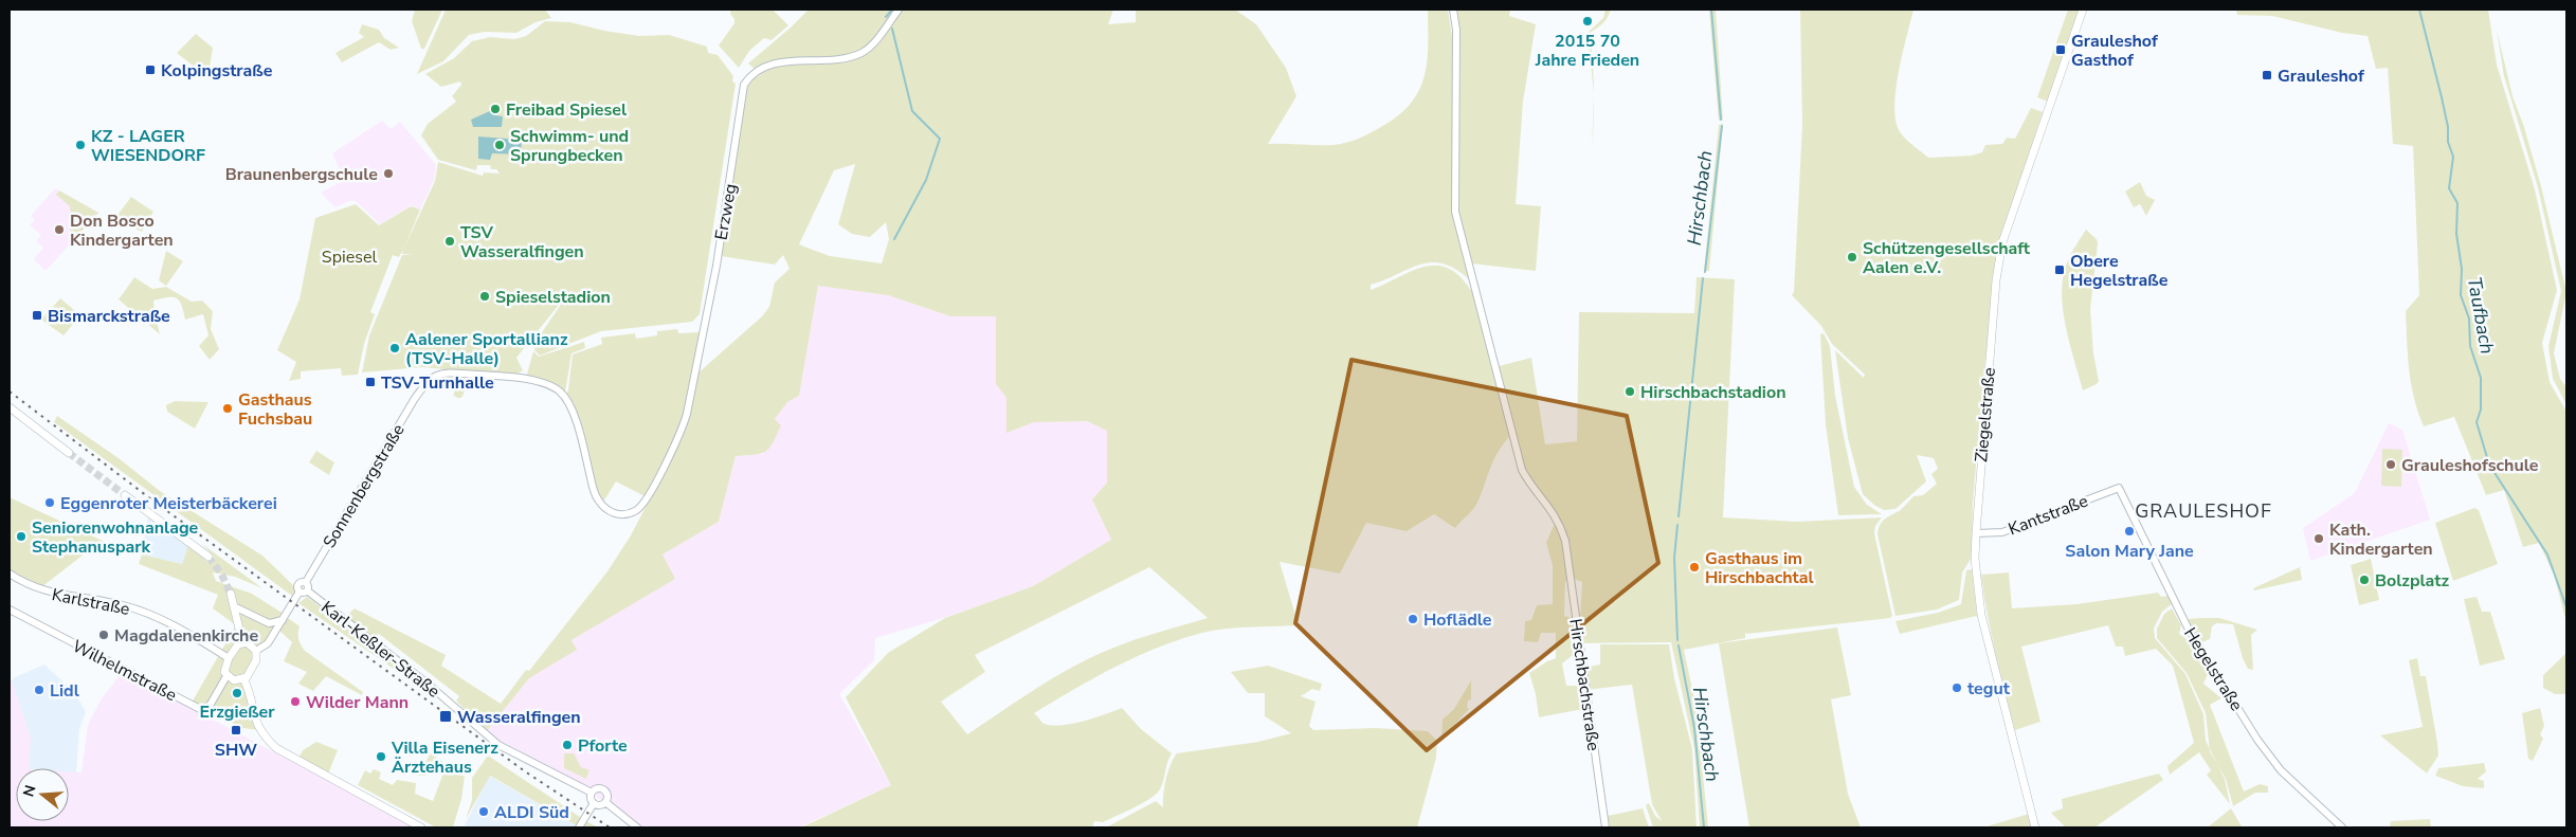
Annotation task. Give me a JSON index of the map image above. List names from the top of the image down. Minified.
{"streets":{"main road":["Ziegelstraße"],"street":["Erzweg","Sonnenbergstraße","Kantstraße","Karlstraße","Karl-Keßler-Straße","Hegelstraße","Wilhelmstraße","Hirschbachstraße"]},"crossings":[["Erzweg","Sonnenbergstraße"],["Ziegelstraße","Kantstraße"],["Sonnenbergstraße","Karl-Keßler-Straße"],["Kantstraße","Hegelstraße"],["Karlstraße","Wilhelmstraße"]],"districts":["GRAULESHOF"],"water":["Hirschbach","Taufbach"],"parks":["Spiesel"],"places":{"other":["2015 70 Jahre Frieden","Freibad Spiesel","KZ - LAGER WIESENDORF","Schwimm- und Sprungbecken","Braunenbergschule","Don Bosco Kindergarten","TSV Wasseralfingen","Schützengesellschaft Aalen e.V.","Spieselstadion","Aalener Sportallianz (TSV-Halle)","Hirschbachstadion","Gasthaus Fuchsbau","Grauleshofschule","Eggenroter Meisterbäckerei","Salon Mary Jane","Seniorenwohnanlage Stephanuspark","Kath. Kindergarten","Gasthaus im Hirschbachtal","Bolzplatz","Hoflädle","Magdalenenkirche","tegut","Lidl","Erzgießer","Wilder Mann","Pforte","Villa Eisenerz Ärztehaus","ALDI Süd"],"transit":["Grauleshof Gasthof","Kolpingstraße","Grauleshof","Obere Hegelstraße","Bismarckstraße","TSV-Turnhalle","Wasseralfingen","SHW"]},"north":"left"}
